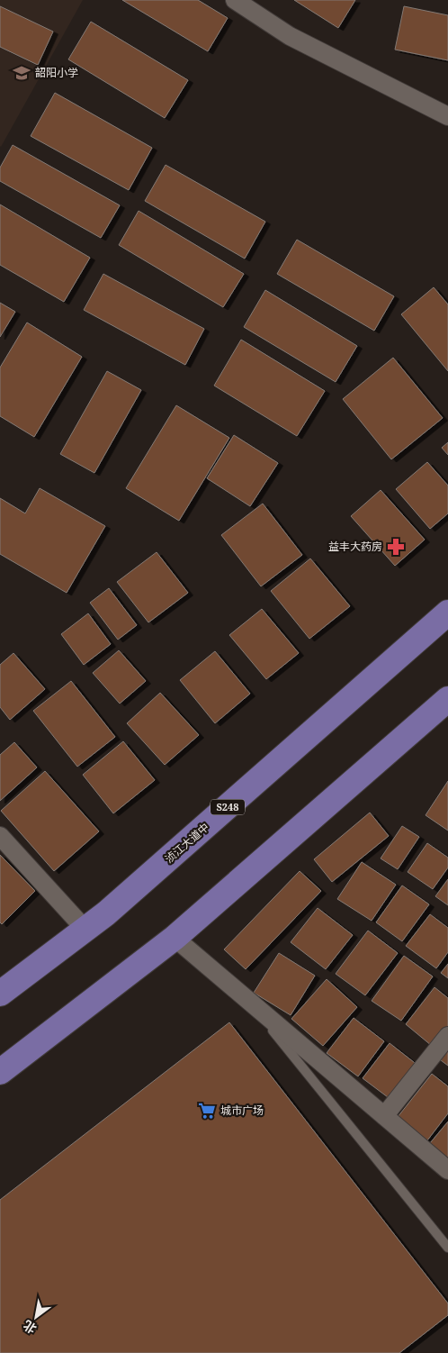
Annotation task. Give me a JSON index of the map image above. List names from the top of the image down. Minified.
{"streets":{"main road":["S248","浈江大道中"]},"places":{"school or university":["韶阳小学"],"pharmacy":["益丰大药房"],"supermarket":["城市广场"]},"north":"bottom left"}
